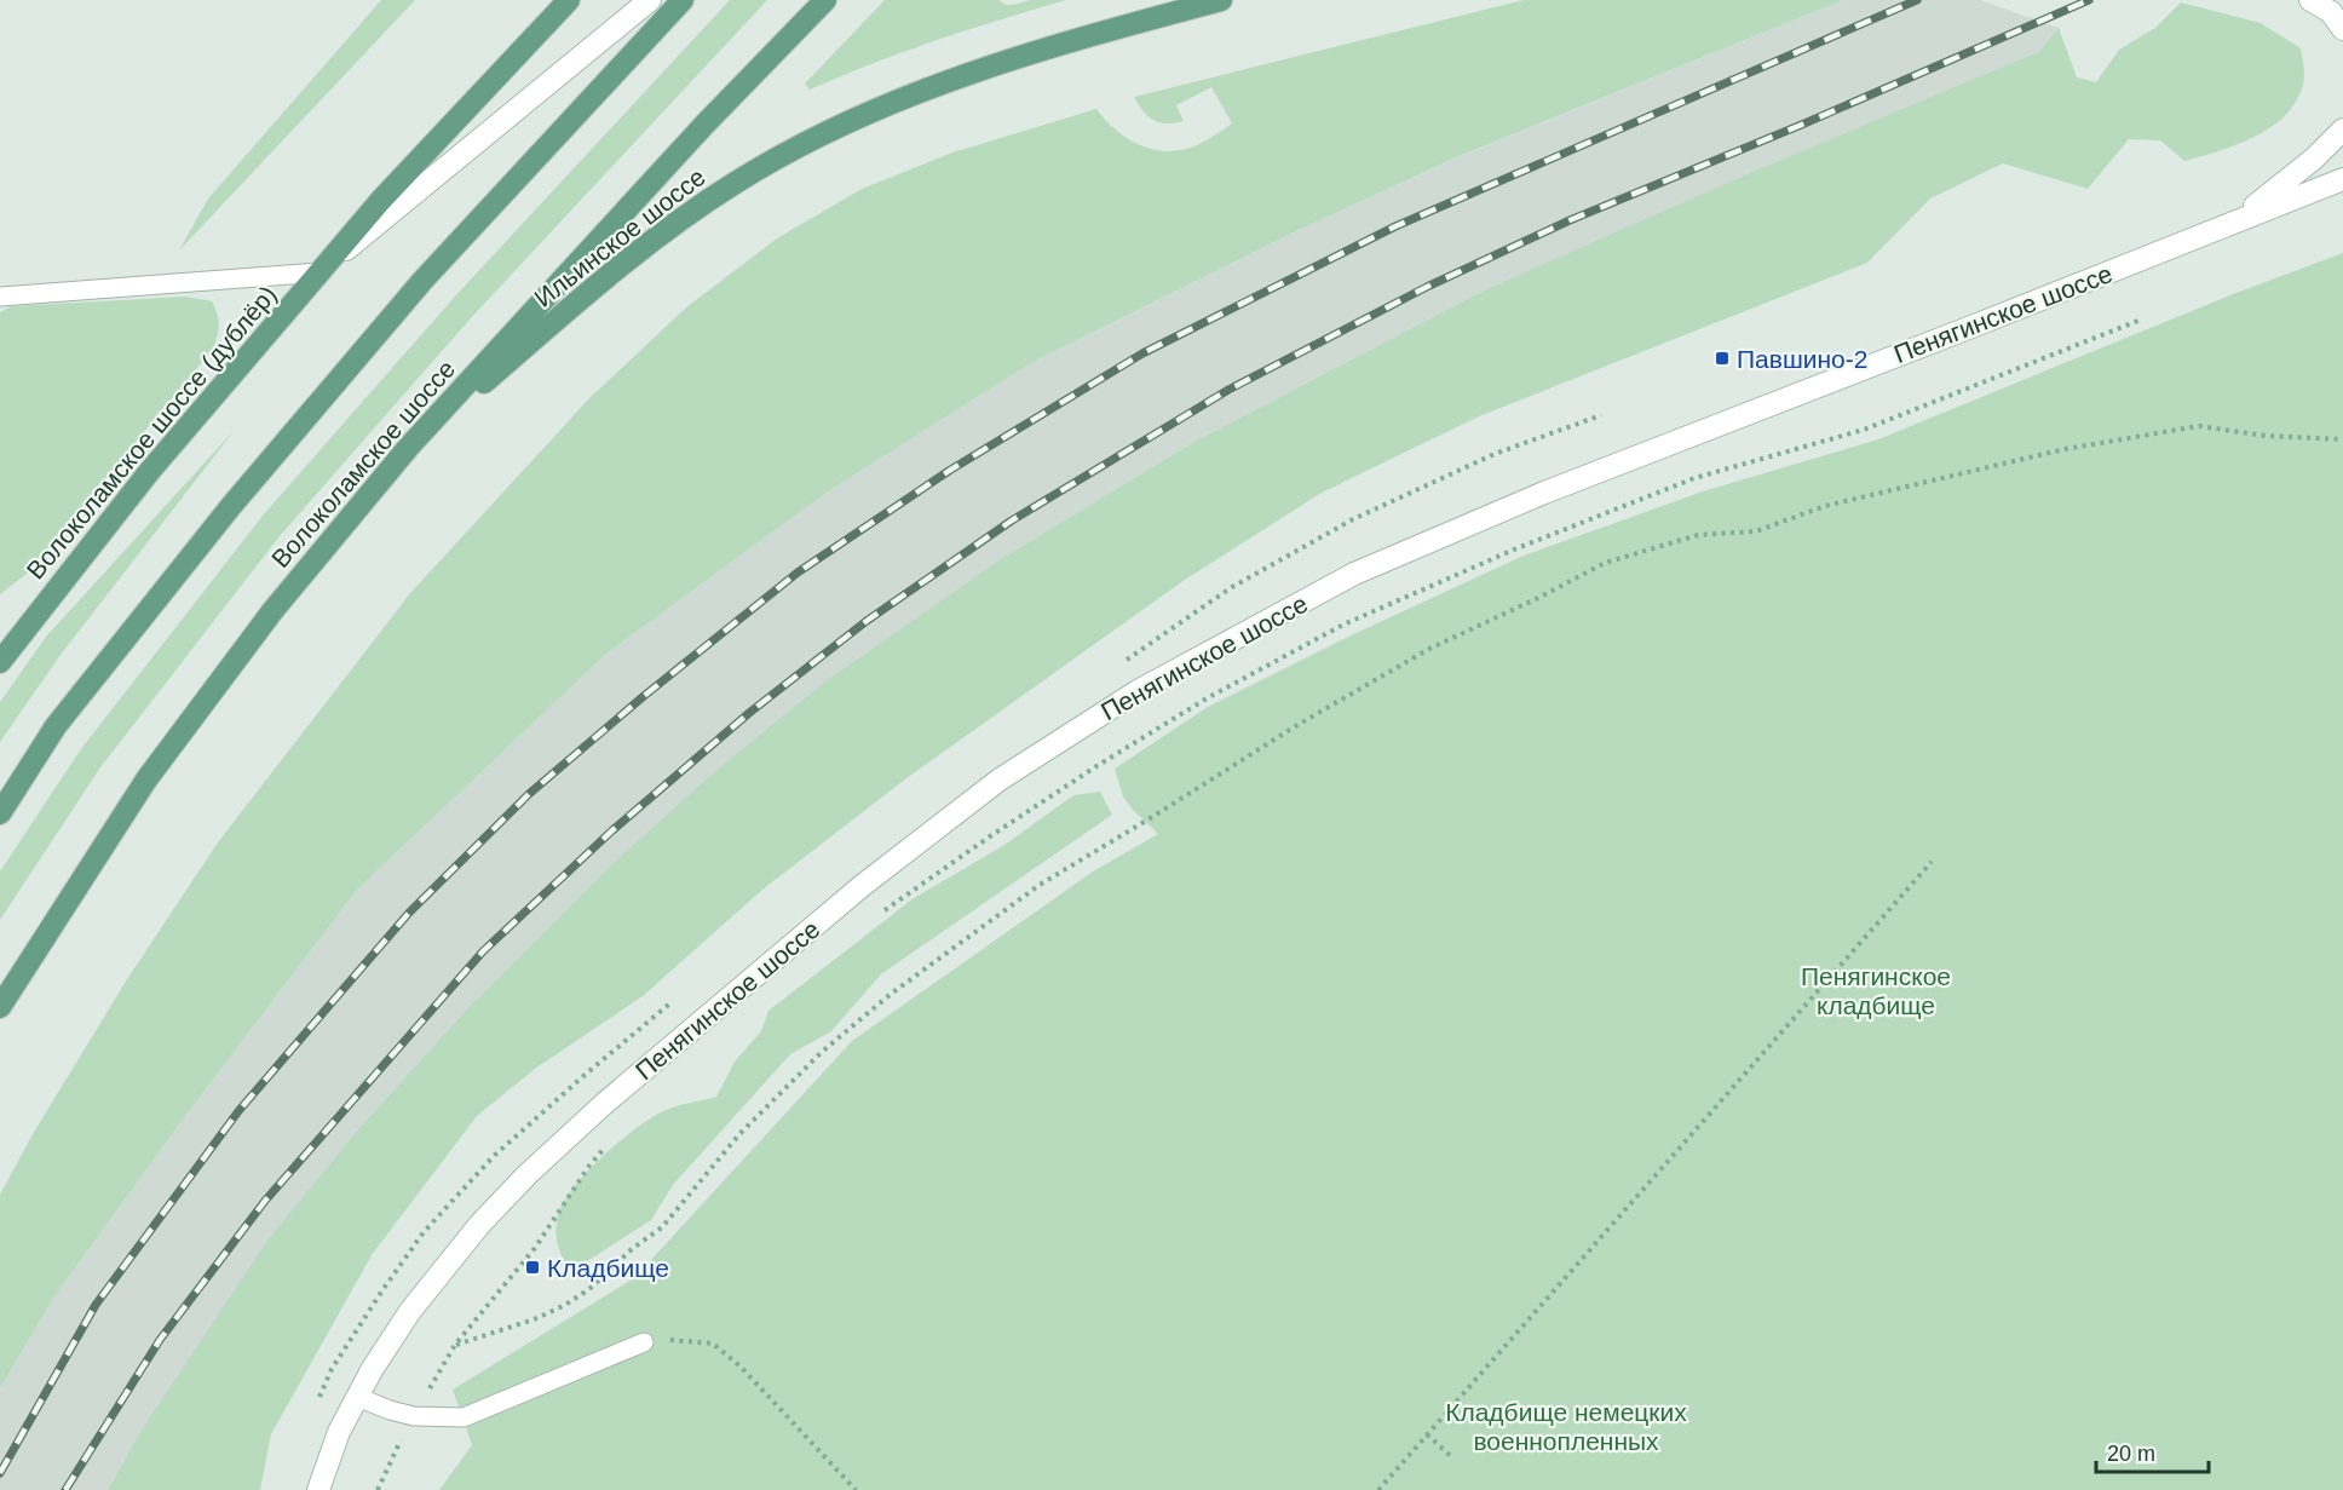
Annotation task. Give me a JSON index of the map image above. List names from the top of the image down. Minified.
{"streets":{"main road":["Ильинское шоссе","Пенягинское шоссе","Волоколамское шоссе (дублёр)","Волоколамское шоссе"]},"crossings":[["Ильинское шоссе","Волоколамское шоссе"]],"parks":["Пенягинское кладбище","Кладбище немецких военнопленных"],"places":{"transit":["Павшино-2","Кладбище"]},"scale_bar":"20 m"}
